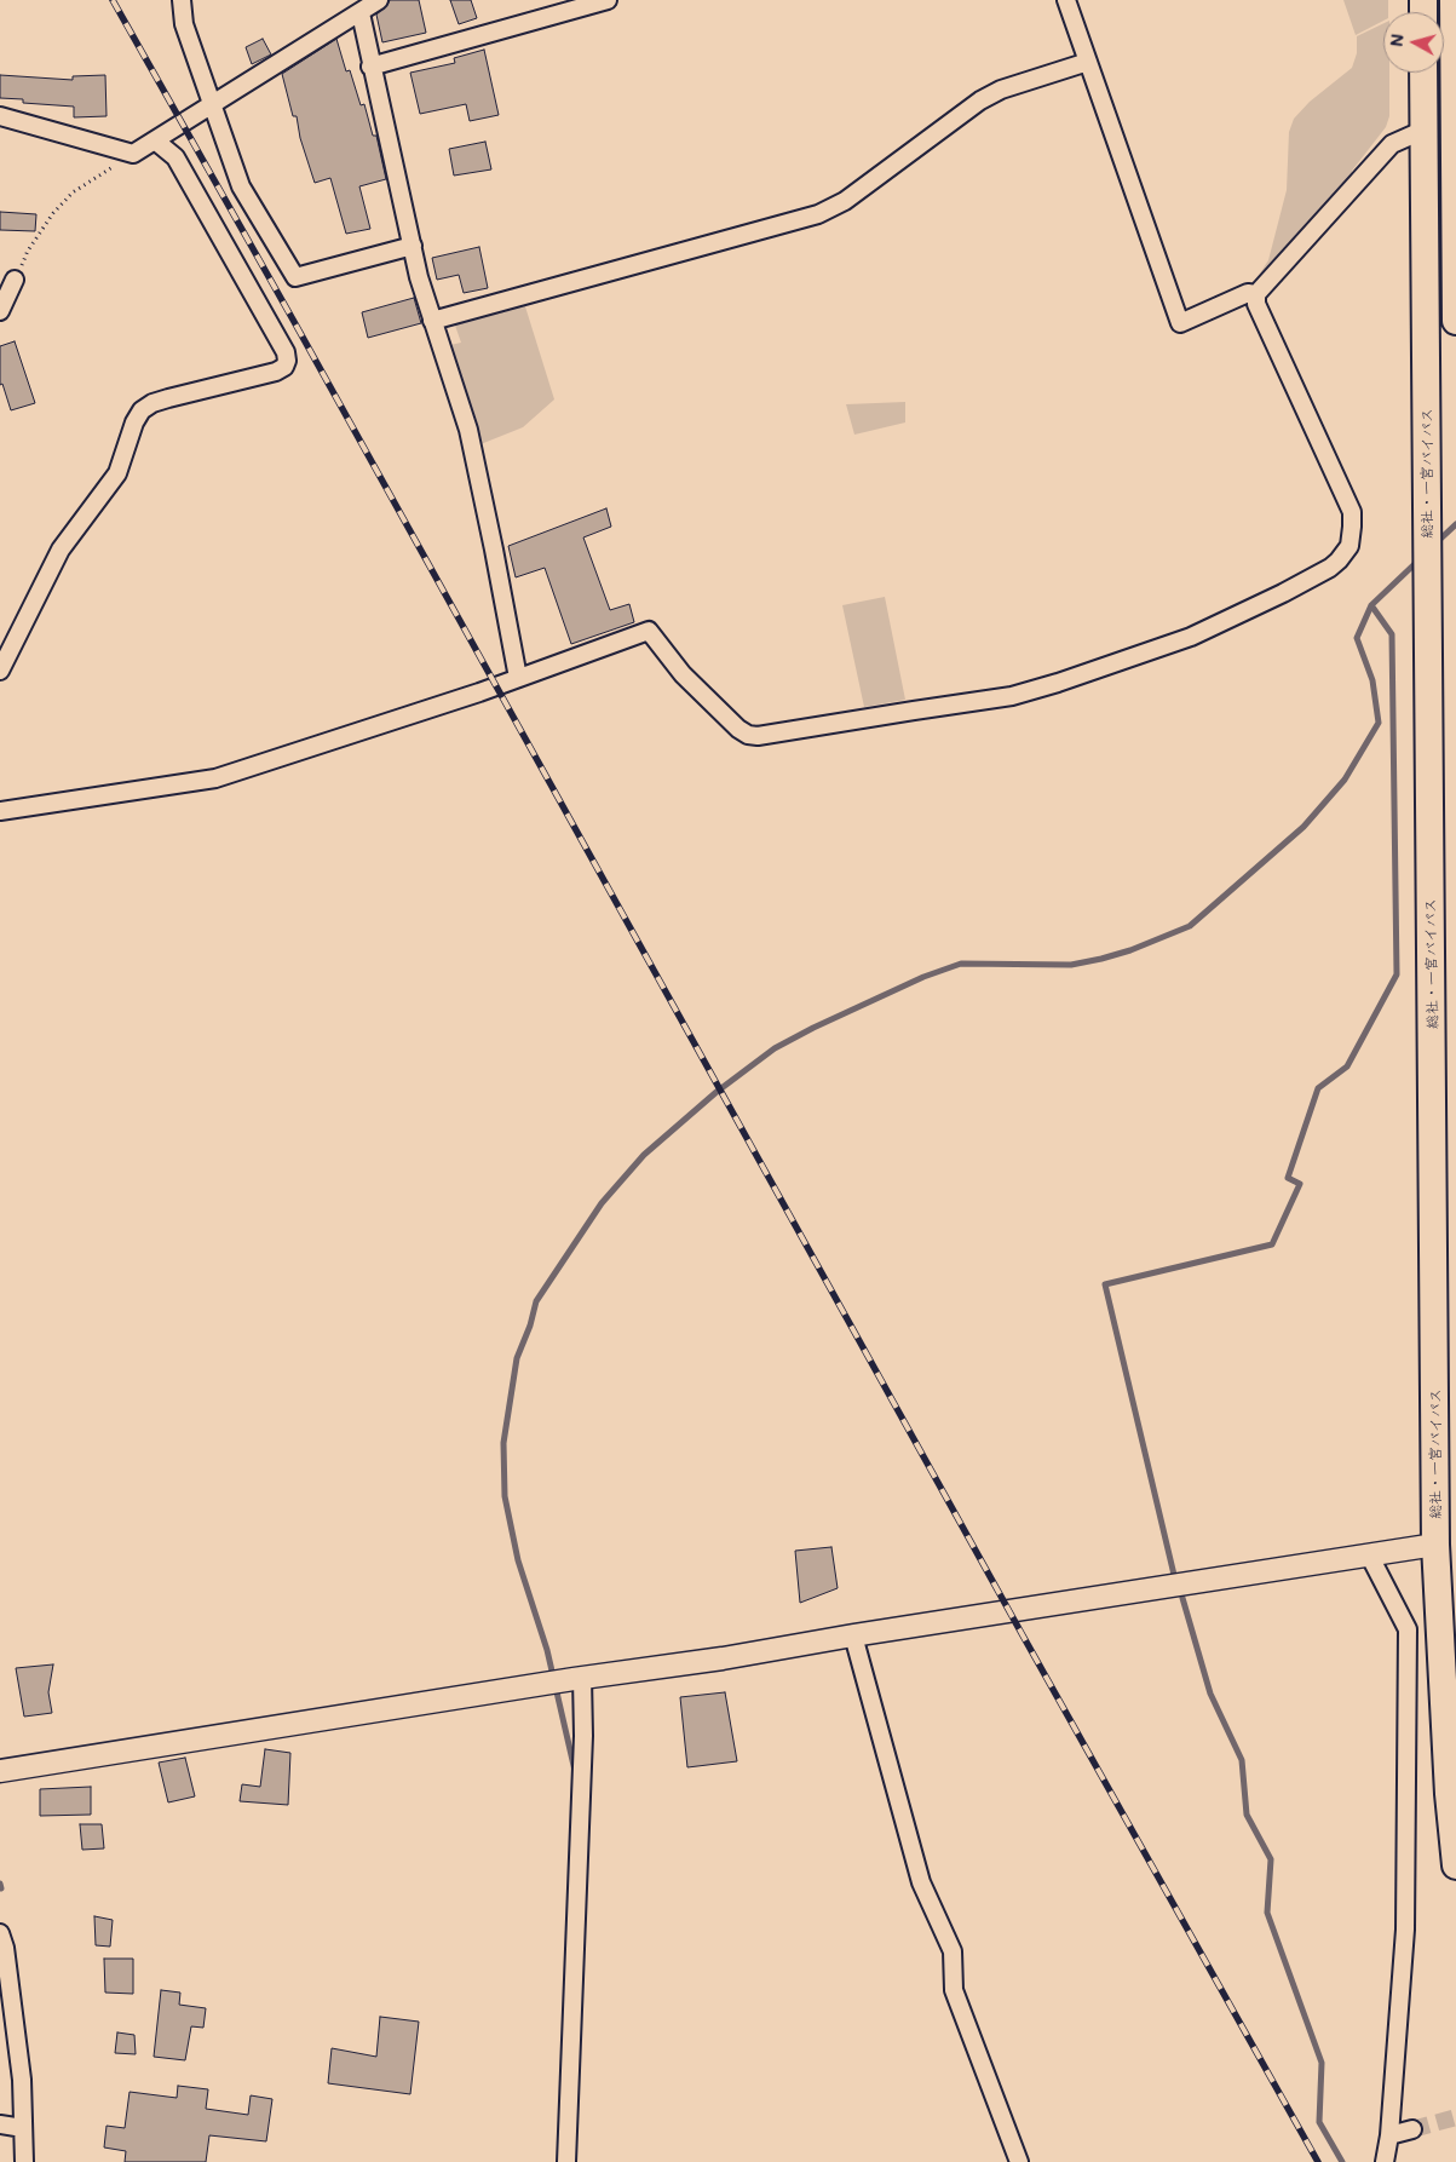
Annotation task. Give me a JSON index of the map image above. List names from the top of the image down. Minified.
{"streets":{"highway":["総社・一宮バイパス"]},"north":"left"}
